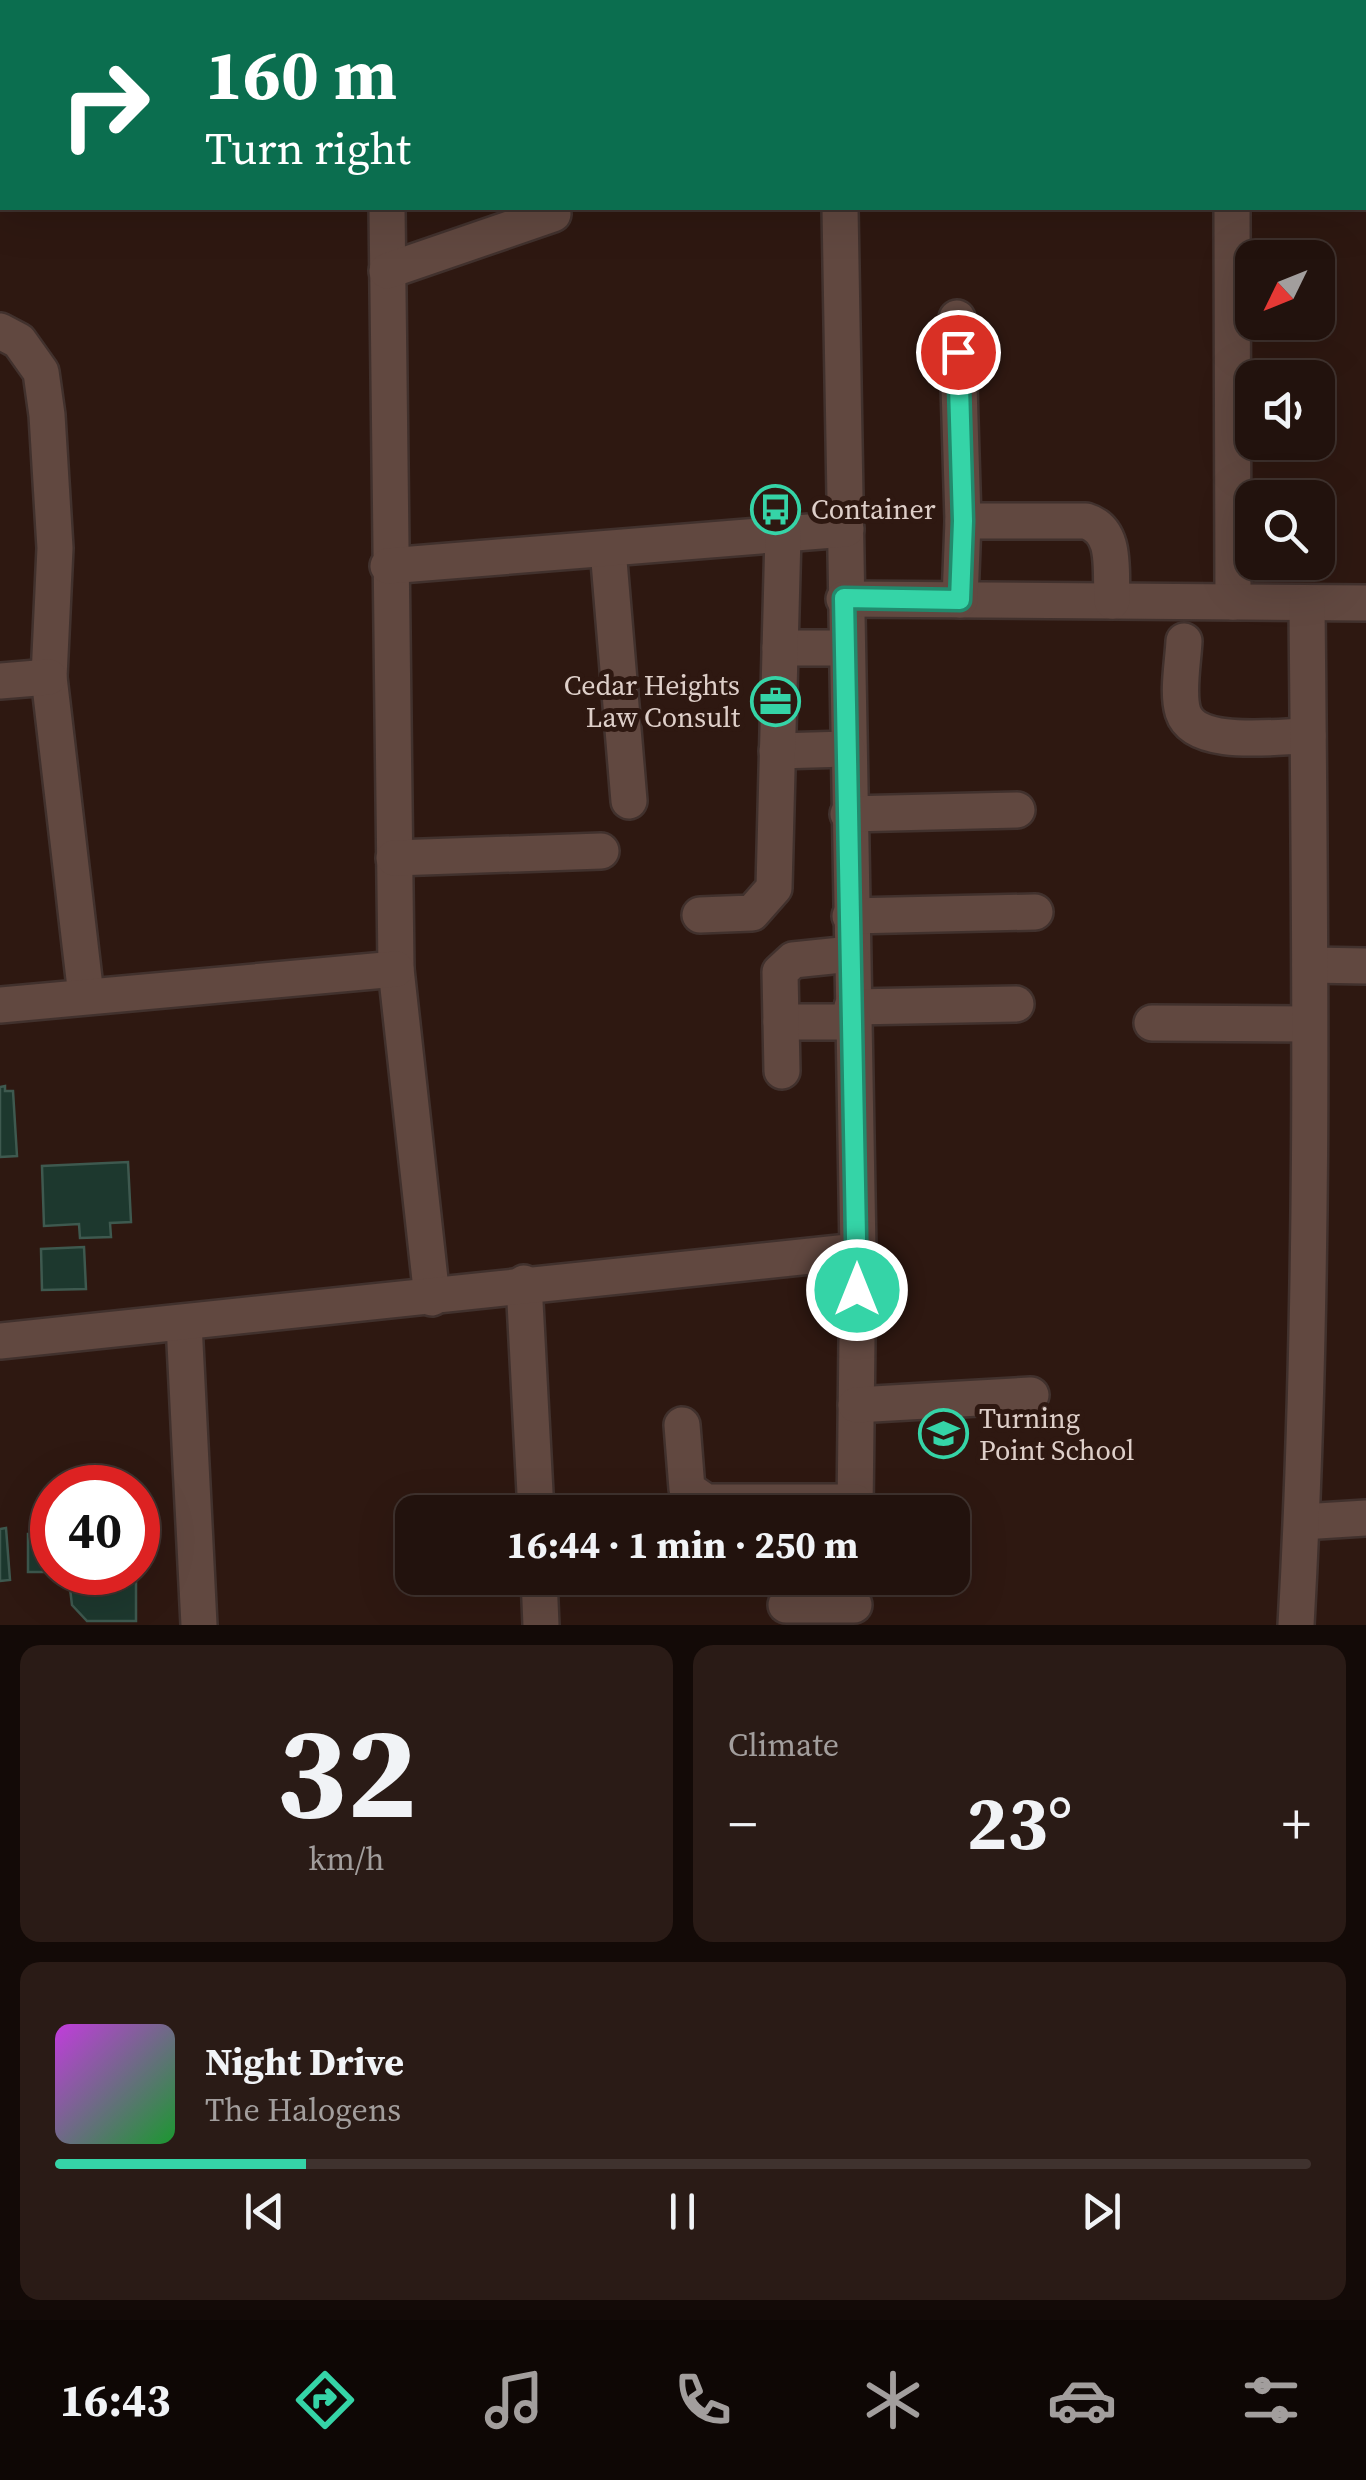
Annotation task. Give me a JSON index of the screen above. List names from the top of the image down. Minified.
{"places":{"bus stop":["Container"],"office":["Cedar Heights Law Consult"],"school or university":["Turning Point School"]},"north":"bottom left","page":{"turn":["160 m","Turn right"],"limit":"40","trip":"16:44 · 1 min · 250 m","tile":[["32","km/h"],"Climate"],"heat":["−","23°","+"],"song":["Night Drive","The Halogens"],"tabs":"16:43"}}
